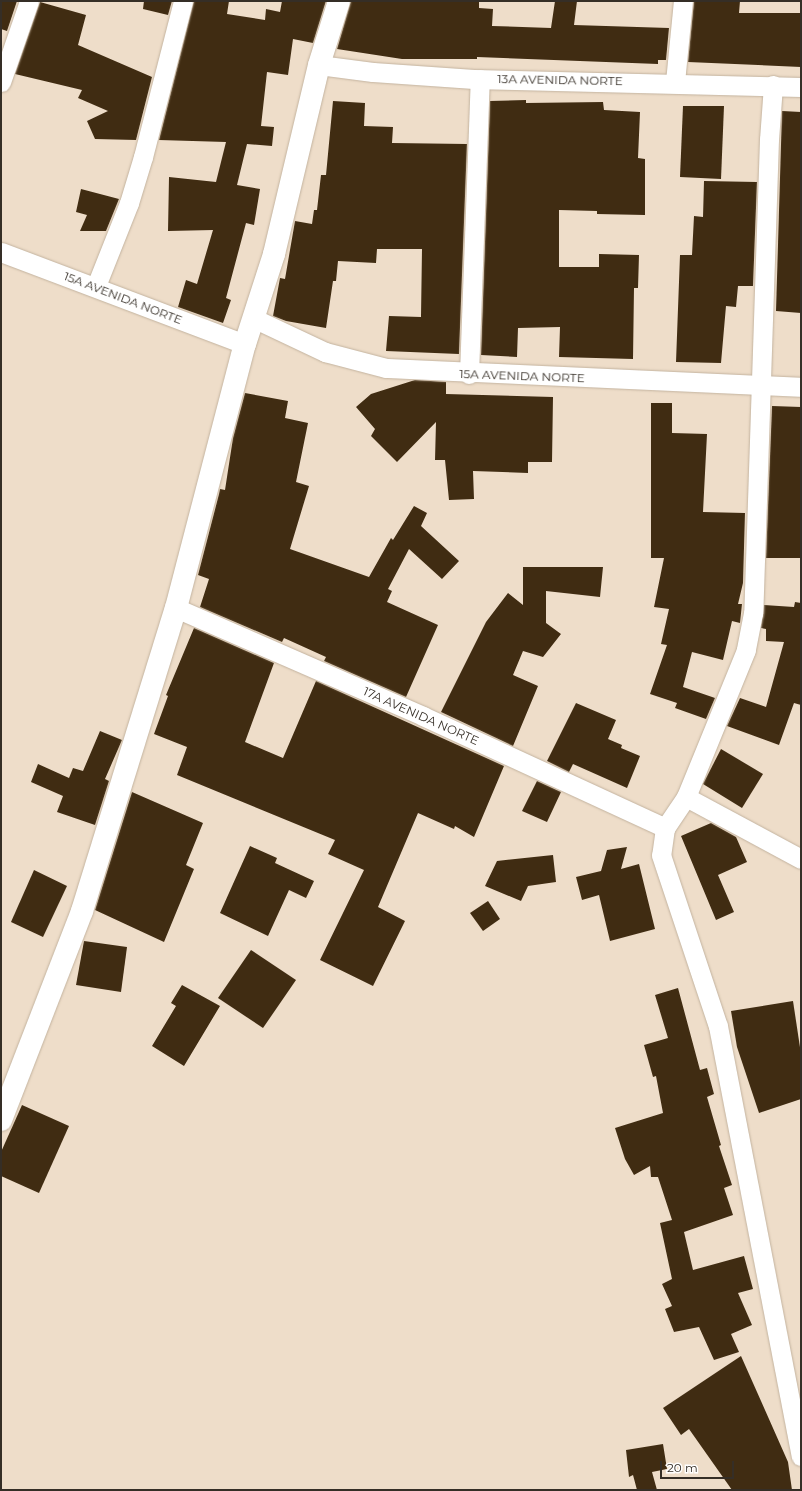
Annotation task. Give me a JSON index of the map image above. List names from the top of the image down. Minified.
{"streets":{"street":["13A AVENIDA NORTE","15A AVENIDA NORTE","17A AVENIDA NORTE"]},"scale_bar":"20 m"}
